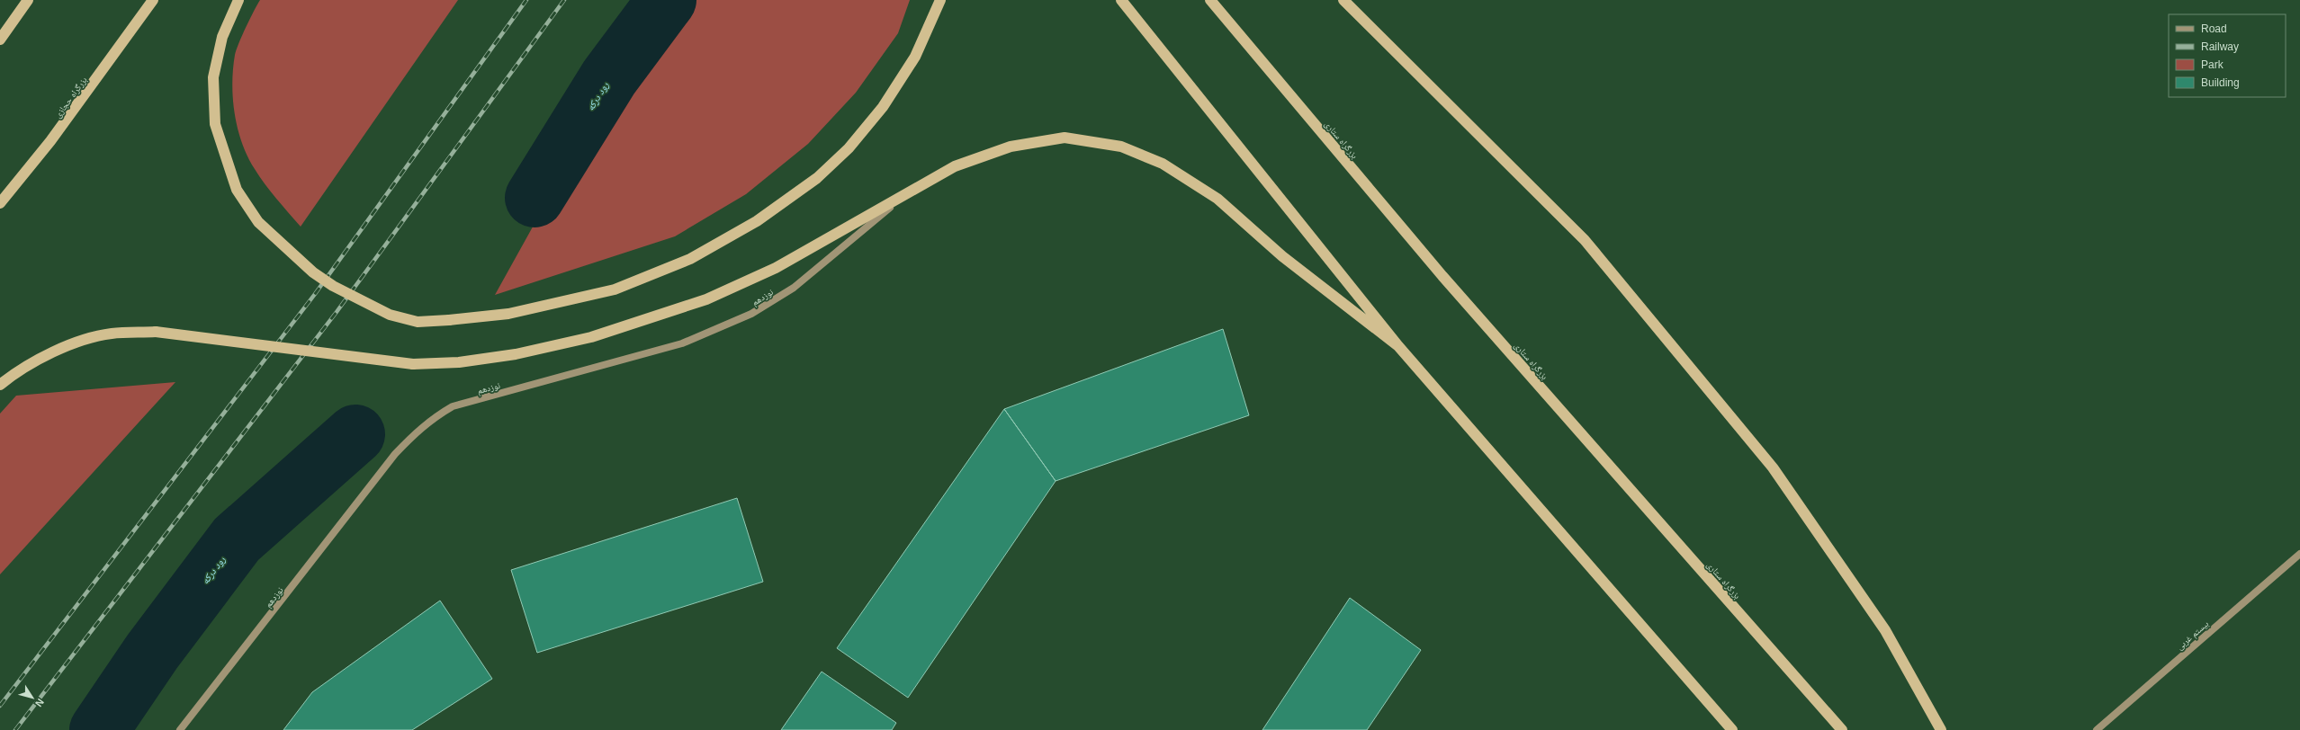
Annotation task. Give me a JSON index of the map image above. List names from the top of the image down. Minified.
{"streets":{"highway":["بزرگراه حجازی","بزرگراه ستاری"],"street":["نوزدهم","بیستم غربی"]},"water":["رود درکه"],"legend":["Road","Railway","Park","Building"],"north":"bottom right"}
